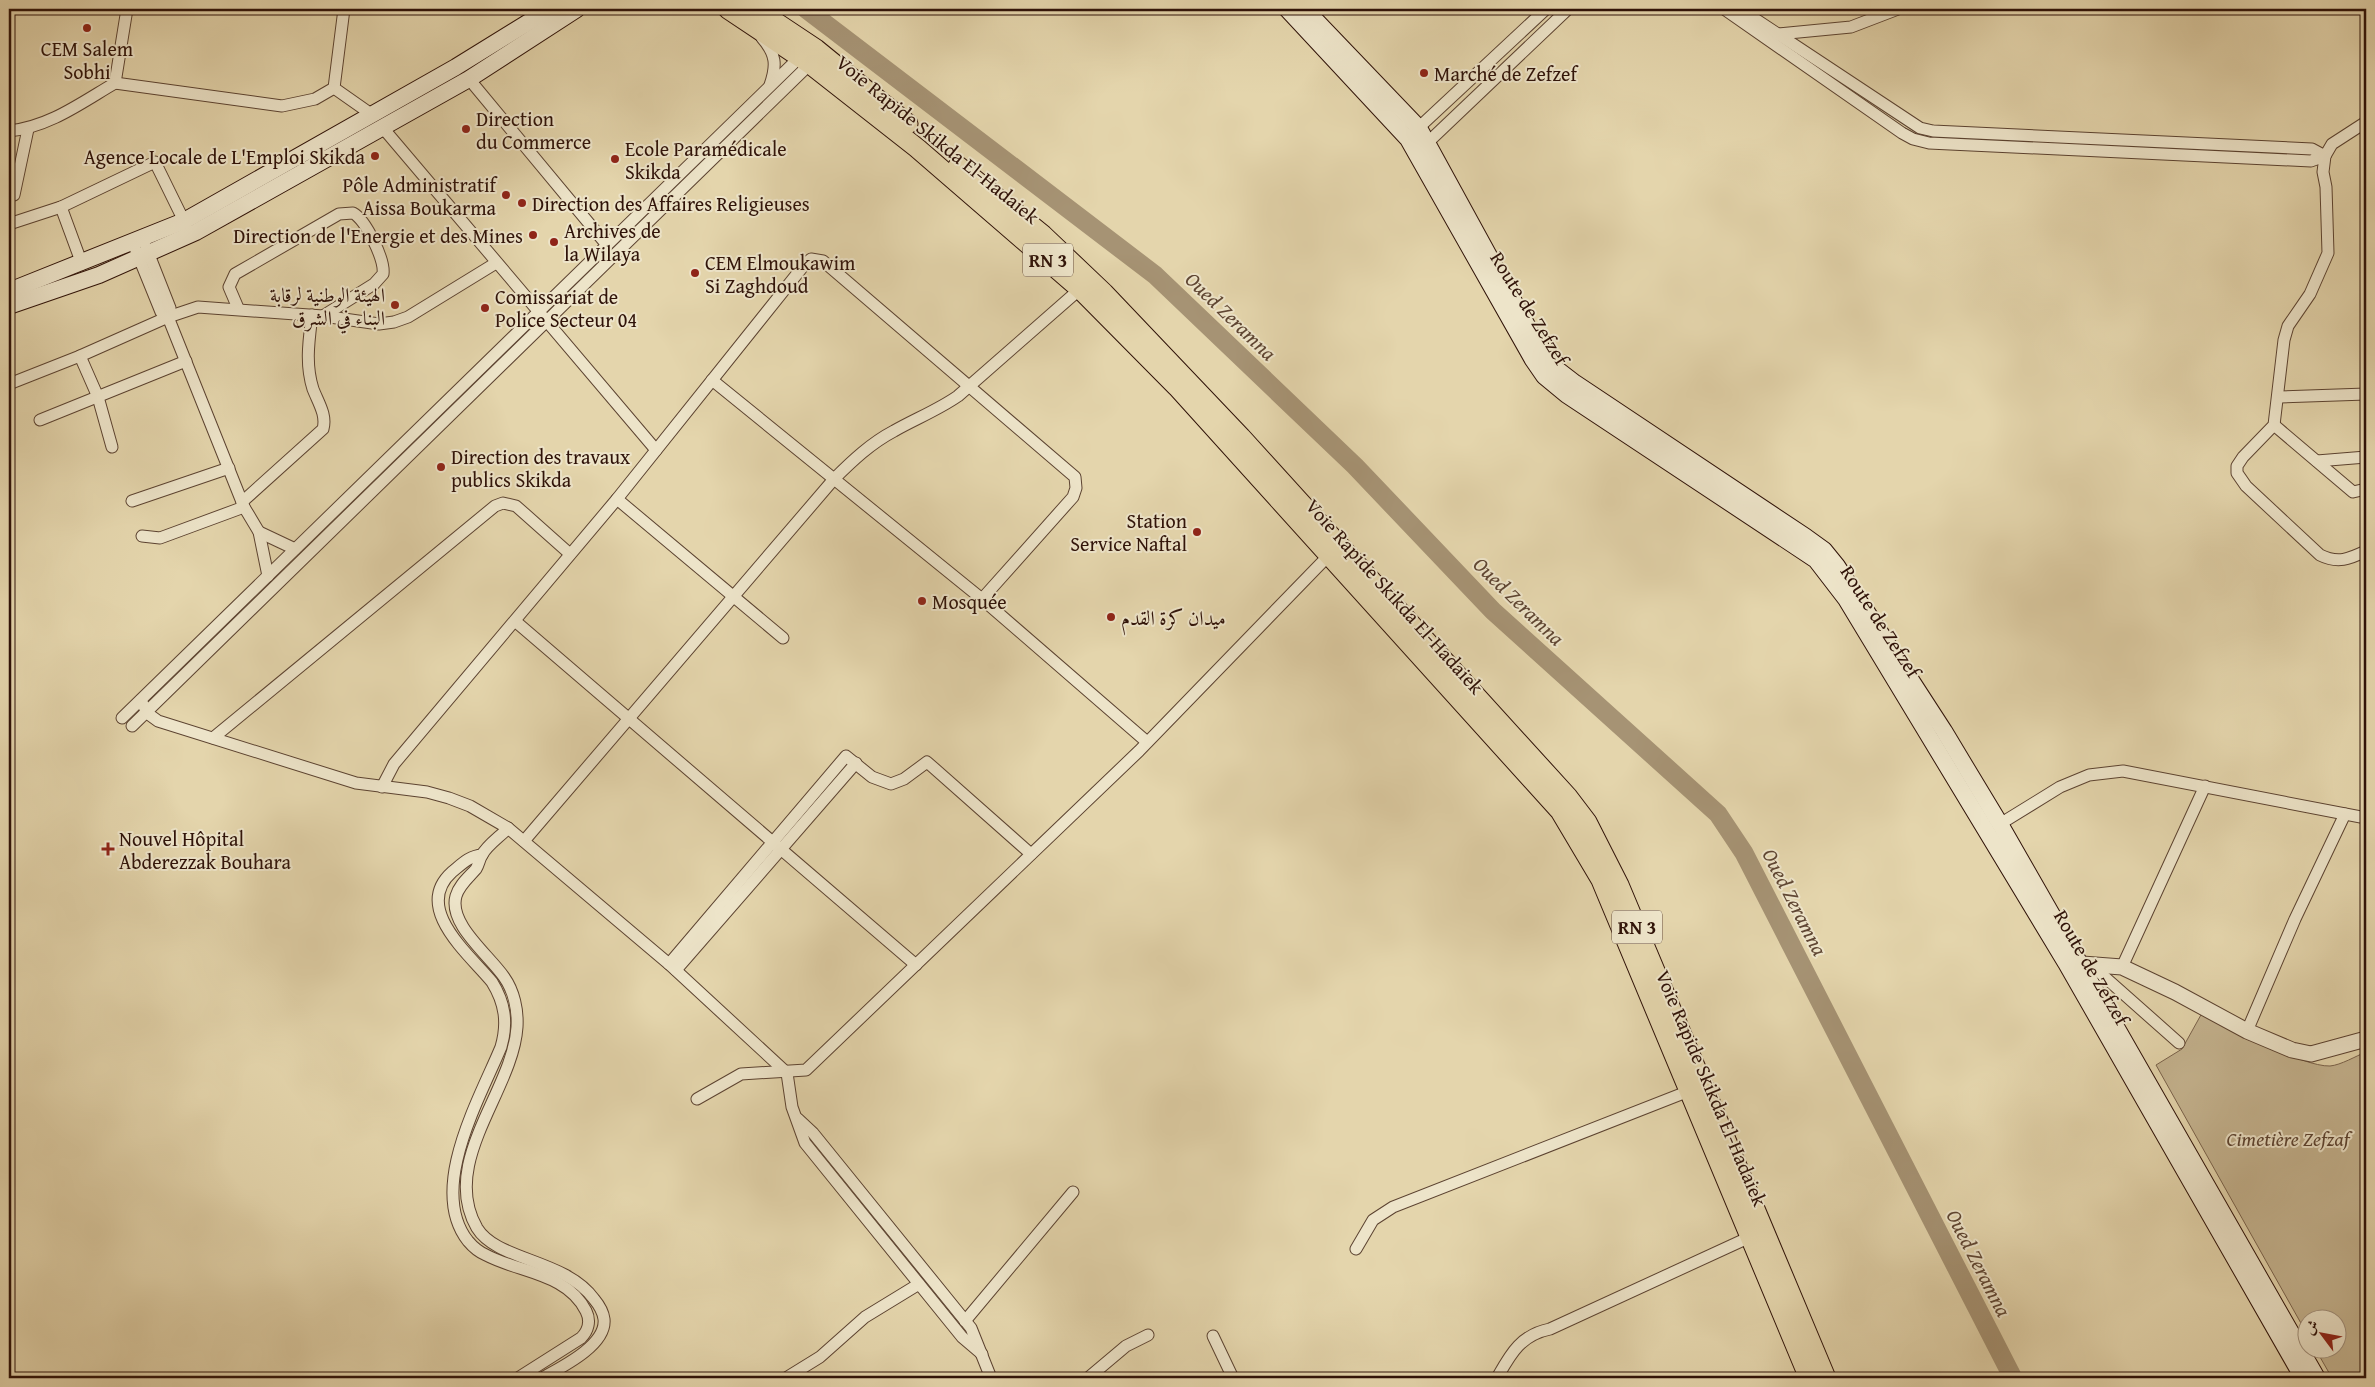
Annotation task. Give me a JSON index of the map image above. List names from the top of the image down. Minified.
{"streets":{"highway":["Voie Rapide Skikda El-Hadaiek","RN 3"],"main road":["Route de Zefzef"]},"water":["Oued Zeramna"],"parks":["Cimetière Zefzaf"],"places":{"other":["CEM Salem Sobhi","Marché de Zefzef","Direction du Commerce","Agence Locale de L'Emploi Skikda","Ecole Paramédicale Skikda","Pôle Administratif Aissa Boukarma","Direction des Affaires Religieuses","Direction de l'Energie et des Mines","Archives de la Wilaya","CEM Elmoukawim Si Zaghdoud","الهيئة الوطنية لرقابة البناء في الشرق","Comissariat de Police Secteur 04","Direction des travaux publics Skikda","Station Service Naftal","Mosquée","ميدان كرة القدم"],"health":["Nouvel Hôpital Abderezzak Bouhara"]},"north":"top left"}
